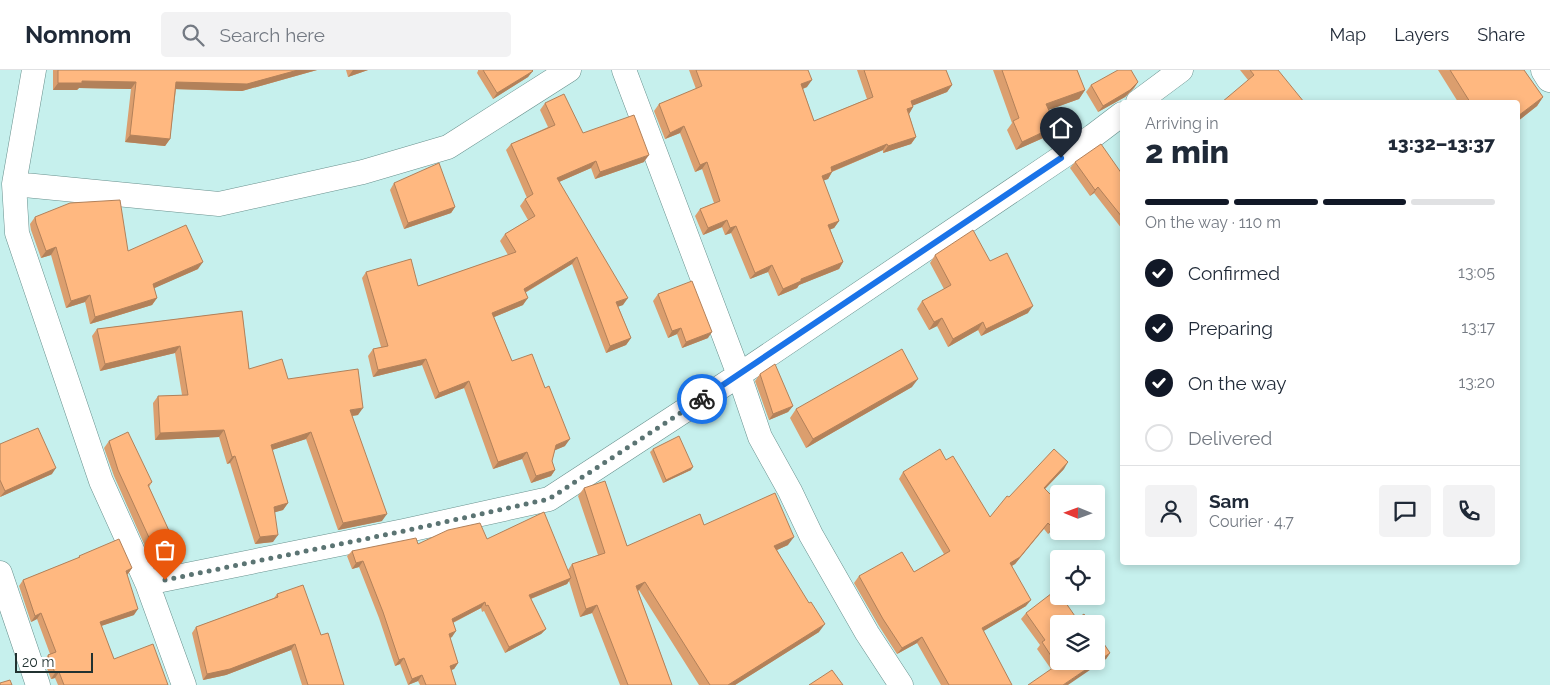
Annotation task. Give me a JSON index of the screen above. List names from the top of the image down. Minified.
{"scale_bar":"20 m","north":"left","page":{"header":"Nomnom","search":"Search here","nav":["Map","Layers","Share"],"heading":["2 min","Arriving in","13:32–13:37"],"panel":["Sam","Courier · 4.7"],"bar":"On the way · 110 m","list":[["Confirmed","13:05"],["Preparing","13:17"],["On the way","13:20"],"Delivered"],"scale":"20 m"}}
